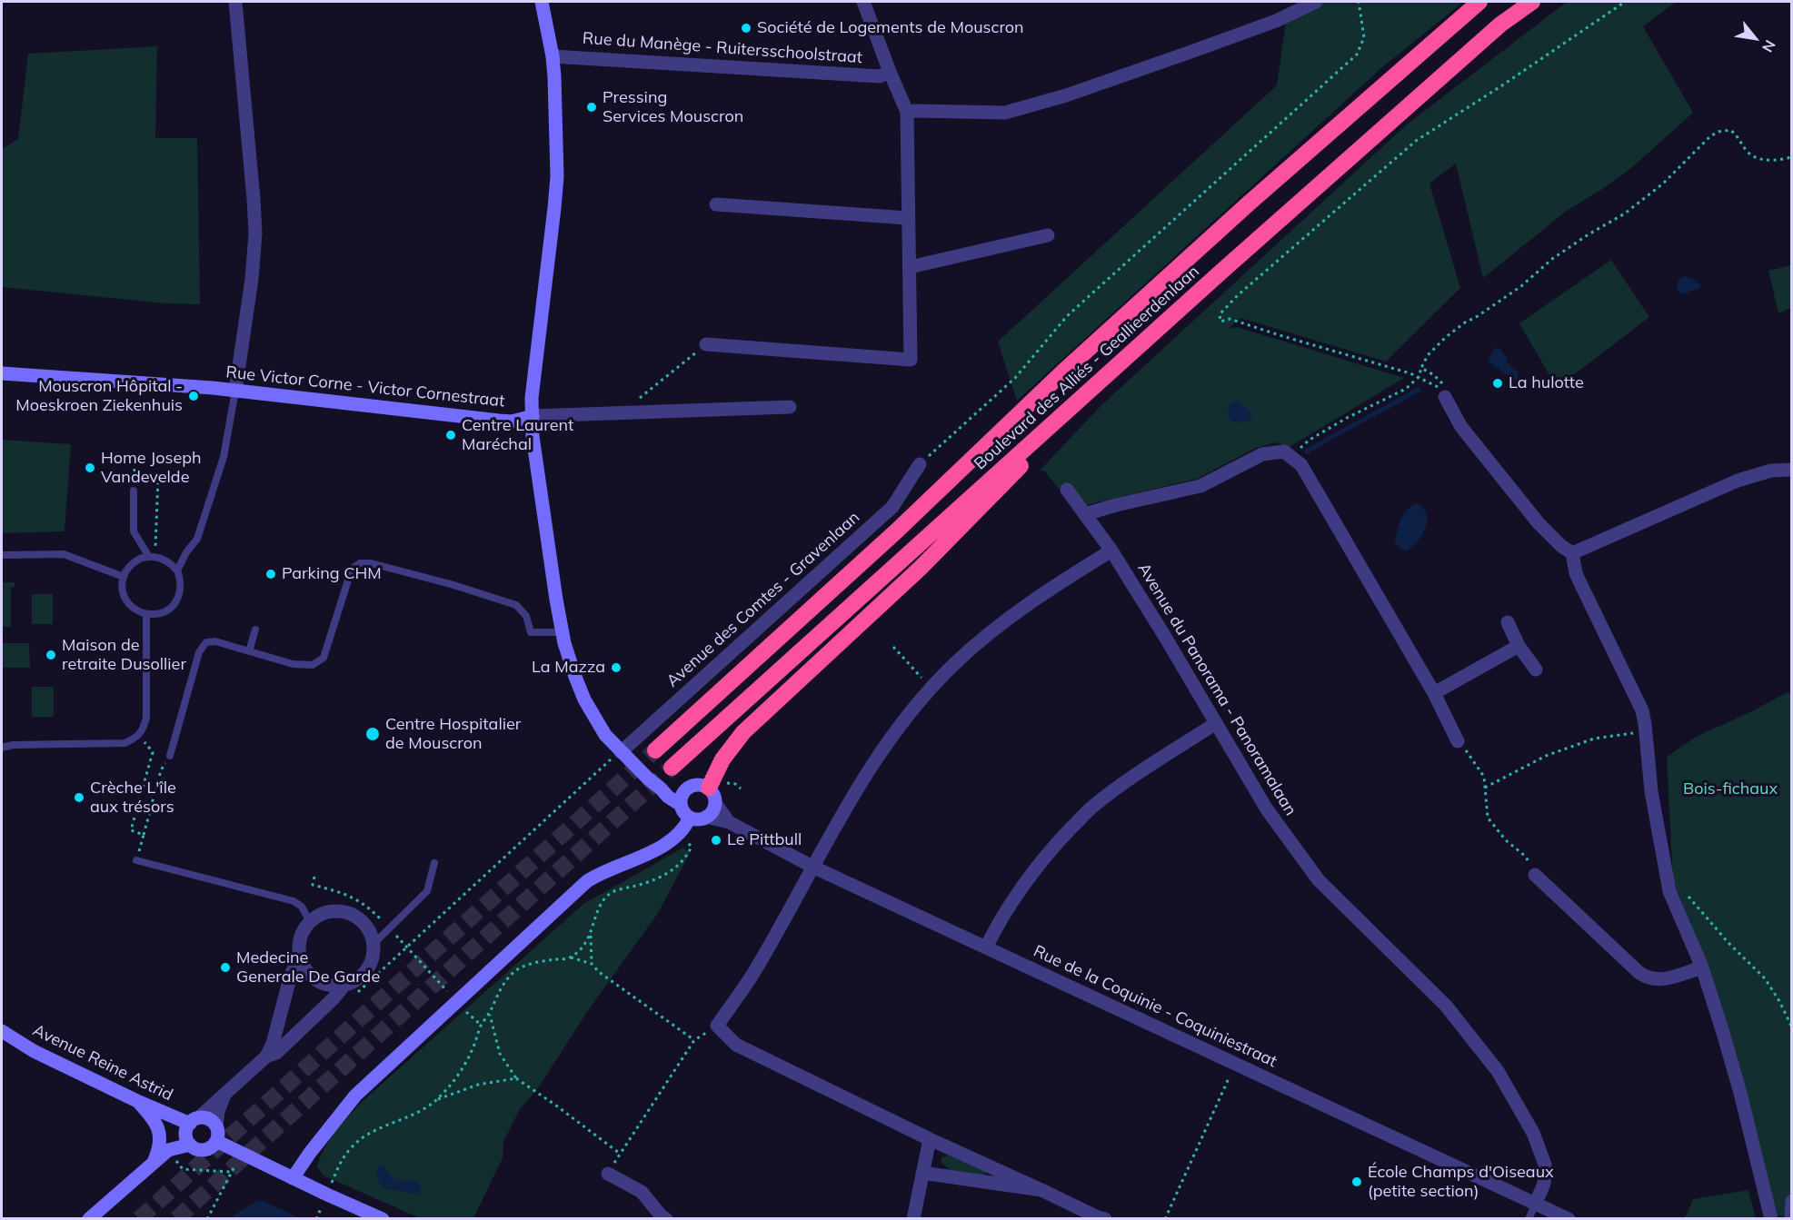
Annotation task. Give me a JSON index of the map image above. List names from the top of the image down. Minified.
{"streets":{"highway":["Boulevard des Alliés - Geallieerdenlaan"],"street":["Rue du Manège - Ruitersschoolstraat","Rue Victor Corne - Victor Cornestraat","Avenue des Comtes - Gravenlaan","Avenue du Panorama - Panoramalaan","Rue de la Coquinie - Coquiniestraat","Avenue Reine Astrid"]},"crossings":[["Avenue du Panorama - Panoramalaan","Rue de la Coquinie - Coquiniestraat"]],"parks":["Bois-fichaux"],"places":["Société de Logements de Mouscron","Pressing Services Mouscron","La hulotte","Mouscron Hôpital - Moeskroen Ziekenhuis","Centre Laurent Maréchal","Home Joseph Vandevelde","Parking CHM","Maison de retraite Dusollier","La Mazza","Centre Hospitalier de Mouscron","Crèche L'île aux trésors","Le Pittbull","Medecine Generale De Garde","École Champs d'Oiseaux (petite section)"],"north":"bottom right"}
